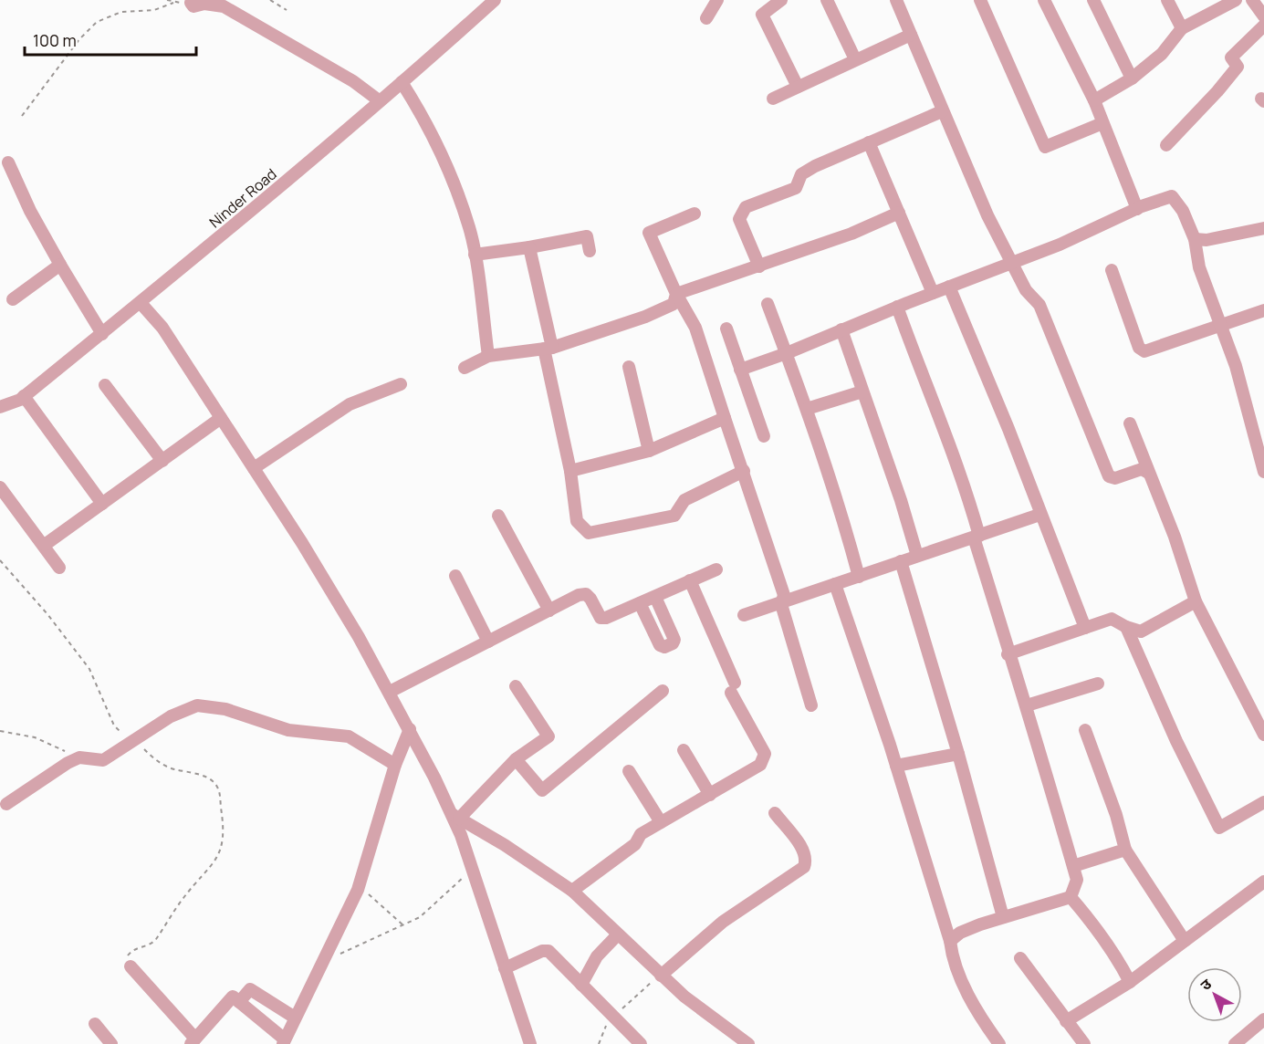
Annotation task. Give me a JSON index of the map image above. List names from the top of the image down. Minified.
{"streets":{"street":["Ninder Road"]},"scale_bar":"100 m","north":"top left"}
